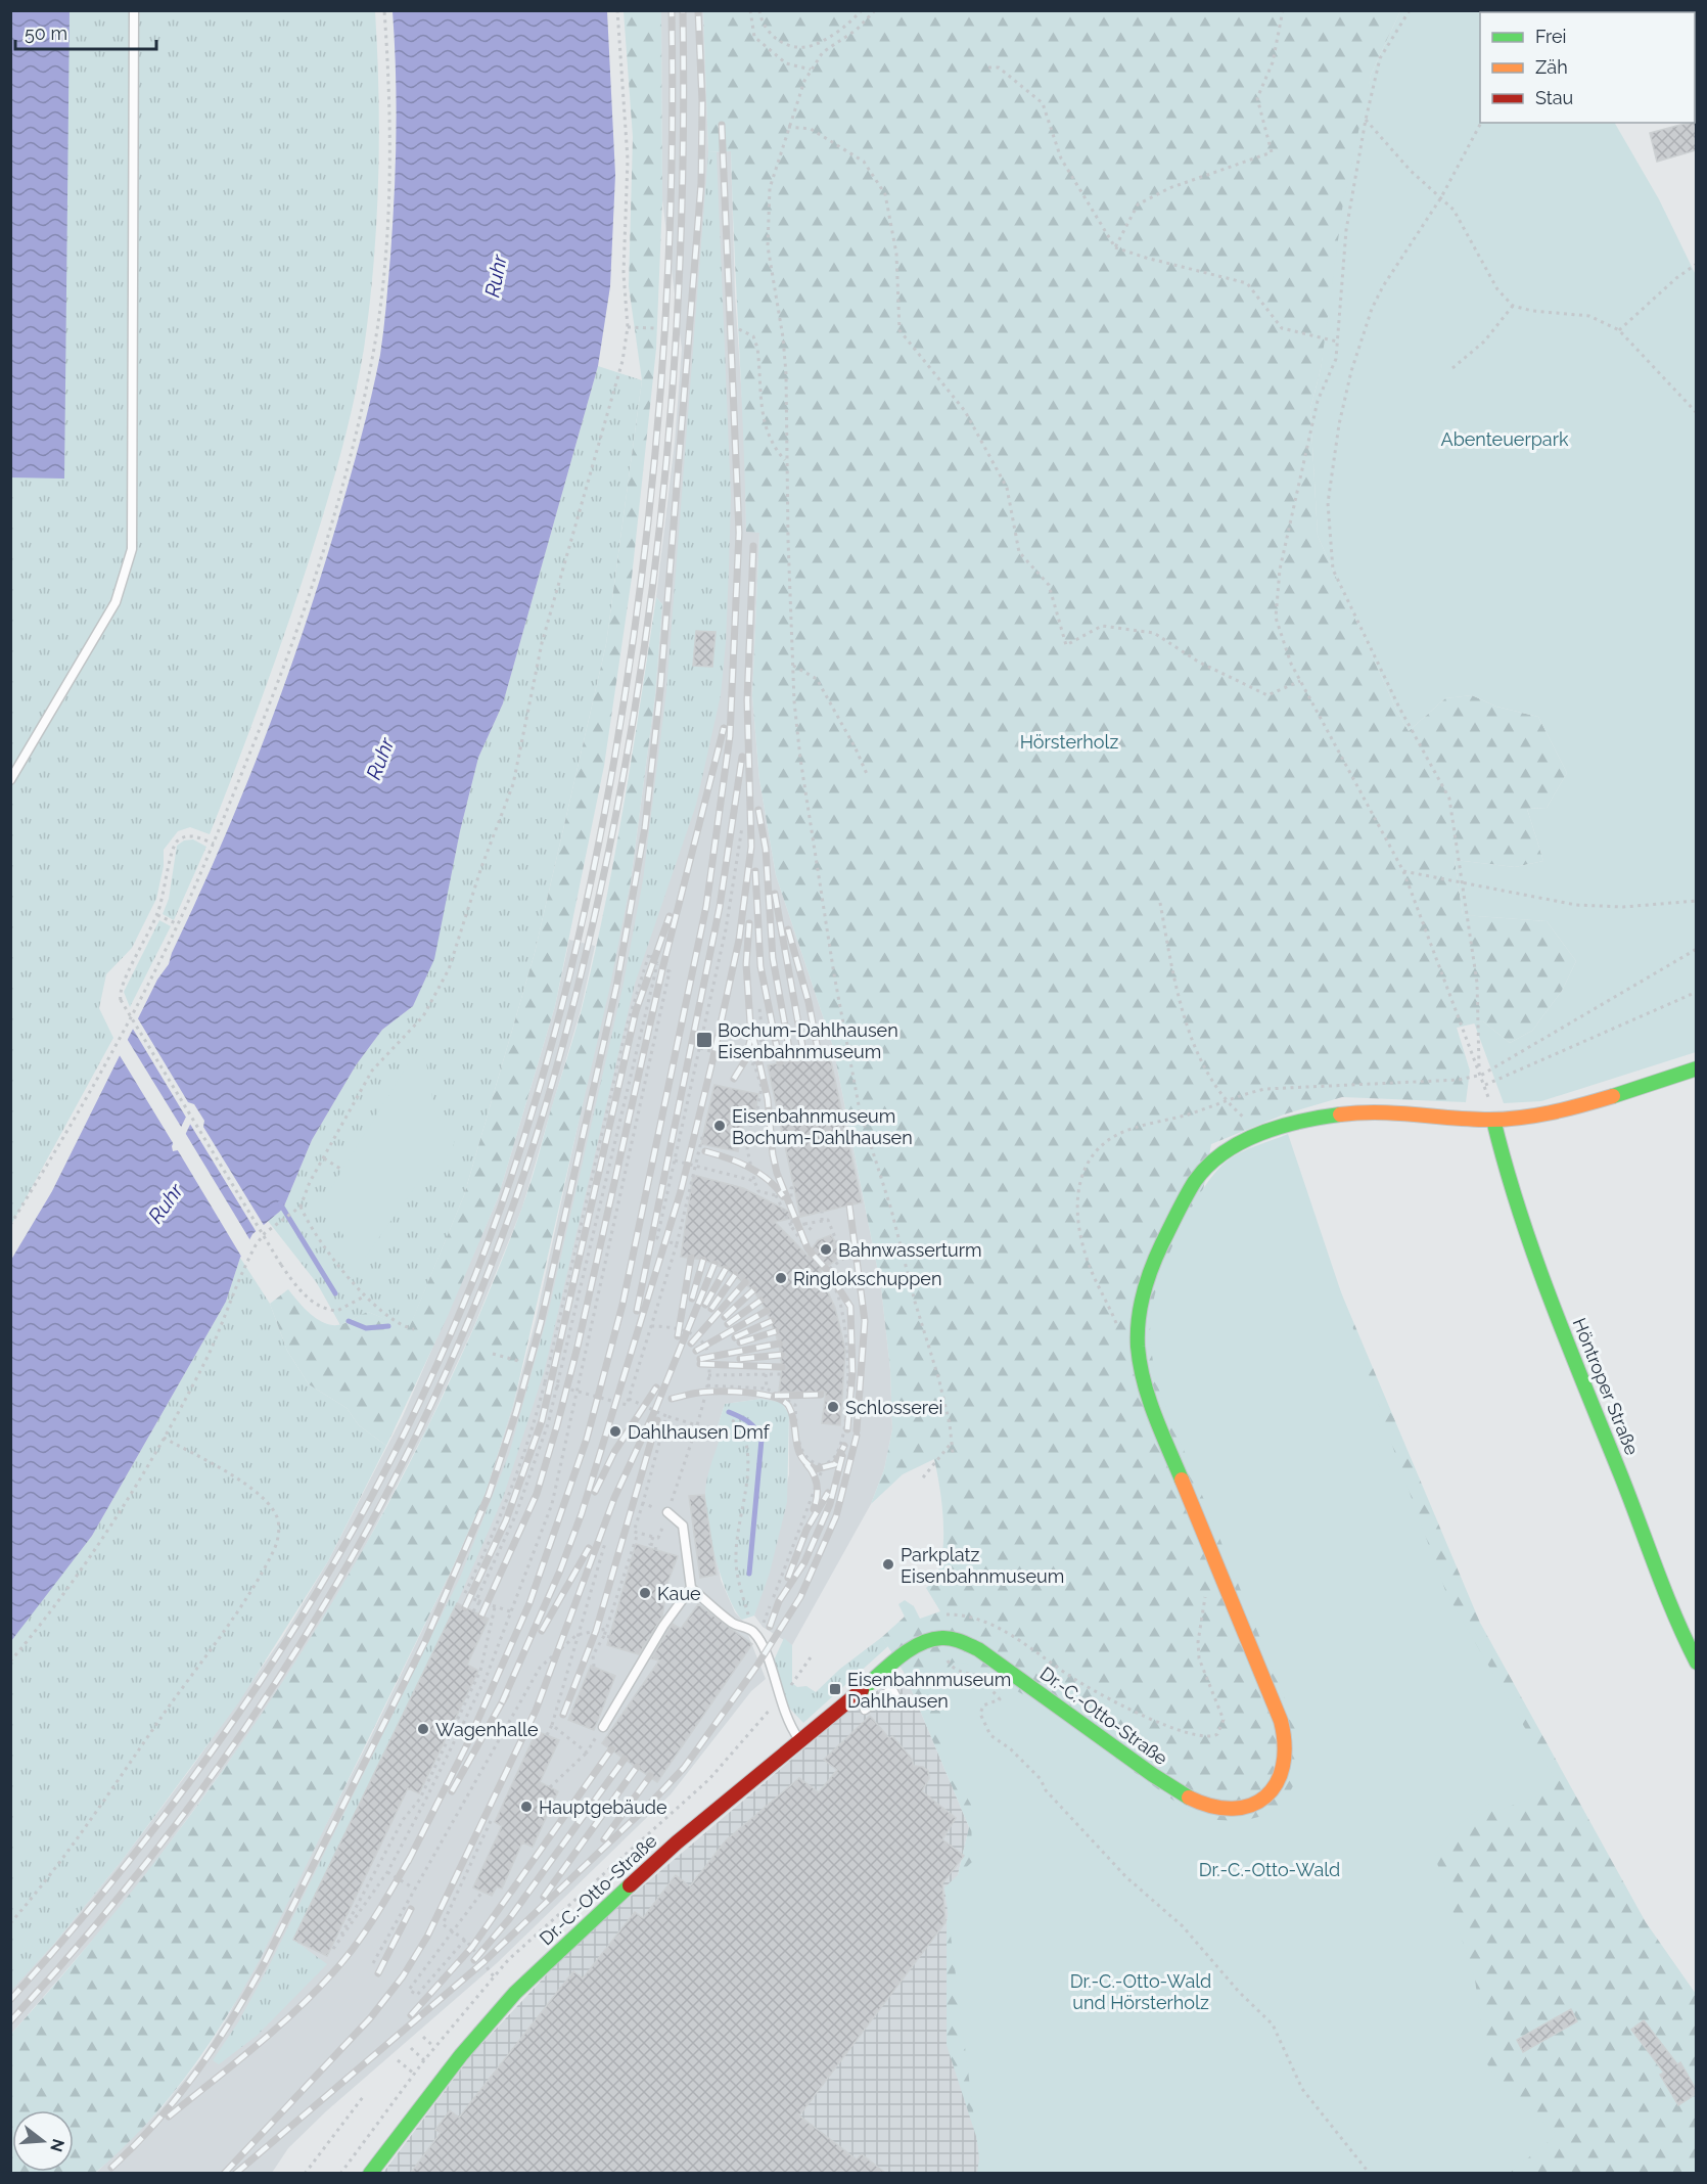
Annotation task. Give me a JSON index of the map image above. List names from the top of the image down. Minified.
{"streets":{"street":["Höntroper Straße","Dr.-C.-Otto-Straße"]},"crossings":[["Höntroper Straße","Dr.-C.-Otto-Straße"]],"water":["Ruhr"],"parks":["Abenteuerpark","Hörsterholz","Dr.-C.-Otto-Wald","Dr.-C.-Otto-Wald und Hörsterholz"],"places":{"transit":["Bochum-Dahlhausen Eisenbahnmuseum","Eisenbahnmuseum Dahlhausen"],"other":["Eisenbahnmuseum Bochum-Dahlhausen","Bahnwasserturm","Ringlokschuppen","Schlosserei","Dahlhausen Dmf","Parkplatz Eisenbahnmuseum","Kaue","Wagenhalle","Hauptgebäude"]},"legend":["Frei","Zäh","Stau"],"scale_bar":"50 m","north":"right"}
